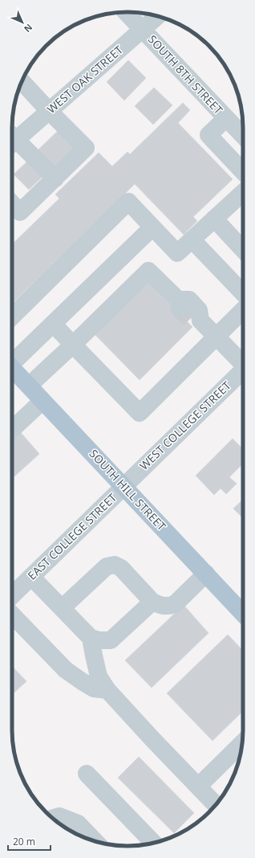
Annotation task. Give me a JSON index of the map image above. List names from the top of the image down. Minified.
{"streets":{"main road":["SOUTH HILL STREET"],"street":["SOUTH 8TH STREET","WEST OAK STREET","WEST COLLEGE STREET","EAST COLLEGE STREET"]},"crossings":[["SOUTH 8TH STREET","WEST OAK STREET"],["WEST COLLEGE STREET","SOUTH HILL STREET"],["WEST COLLEGE STREET","EAST COLLEGE STREET"],["SOUTH HILL STREET","EAST COLLEGE STREET"]],"scale_bar":"20 m","north":"bottom right"}
